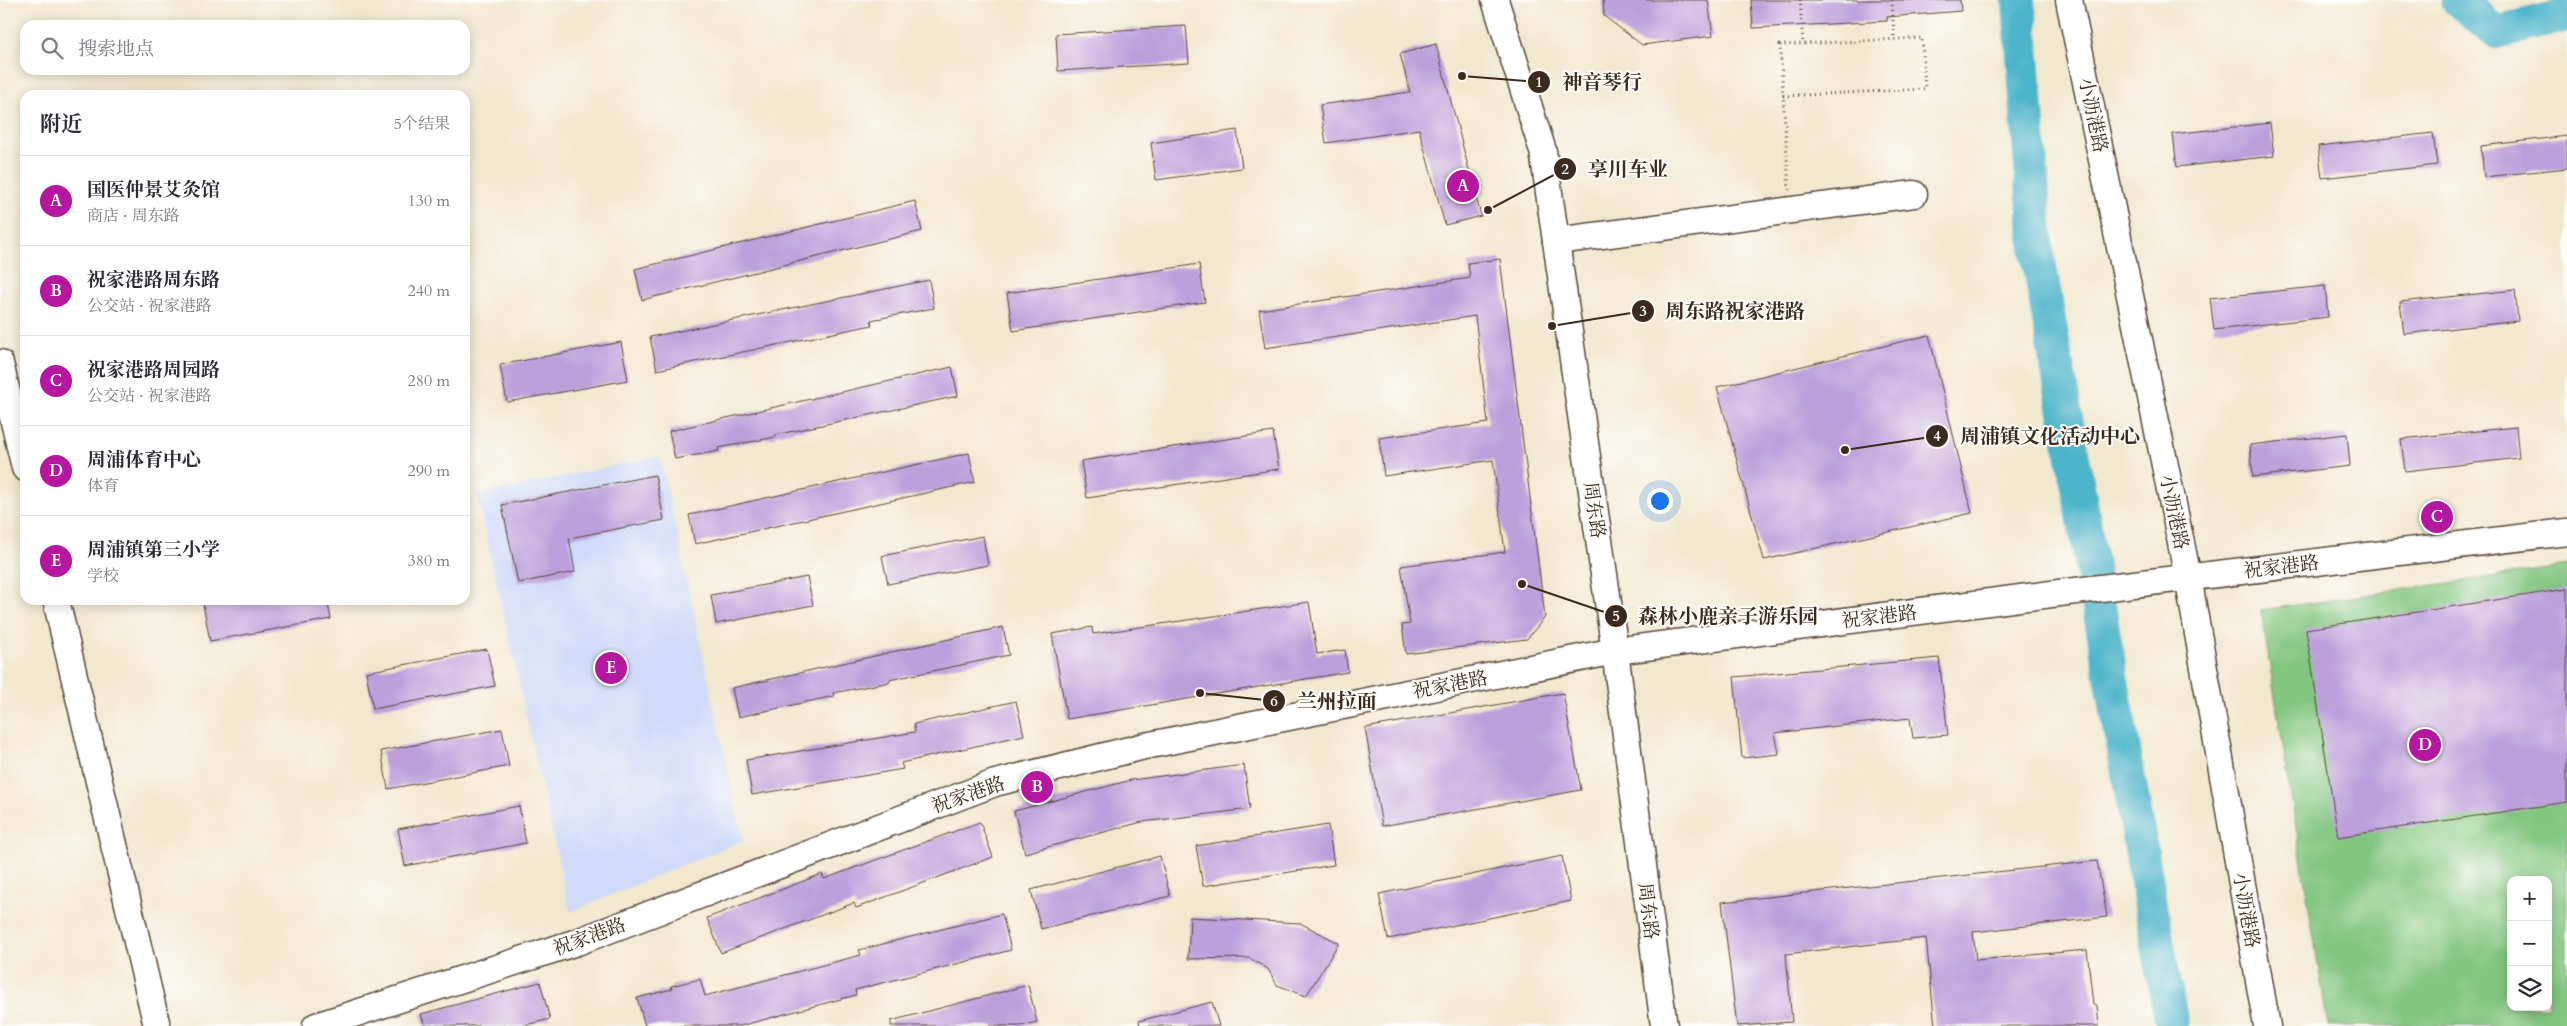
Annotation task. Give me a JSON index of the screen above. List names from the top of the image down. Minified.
{"streets":{"street":["小沥港路","周东路","祝家港路"]},"crossings":[["小沥港路","祝家港路"],["周东路","祝家港路"]],"places":["神音琴行","享川车业","周东路祝家港路","周浦镇文化活动中心","森林小鹿亲子游乐园","兰州拉面"],"page":{"search":"搜索地点","heading":["附近","5个结果"],"list":[{"mark":"A","name":"国医仲景艾灸馆","note":"商店 · 周东路","value":"130 m"},{"mark":"B","name":"祝家港路周东路","note":"公交站 · 祝家港路","value":"240 m"},{"mark":"C","name":"祝家港路周园路","note":"公交站 · 祝家港路","value":"280 m"},{"mark":"D","name":"周浦体育中心","note":"体育","value":"290 m"},{"mark":"E","name":"周浦镇第三小学","note":"学校","value":"380 m"}],"pins":["A","C","E","D","B"],"map_buttons":["+","−"]}}
